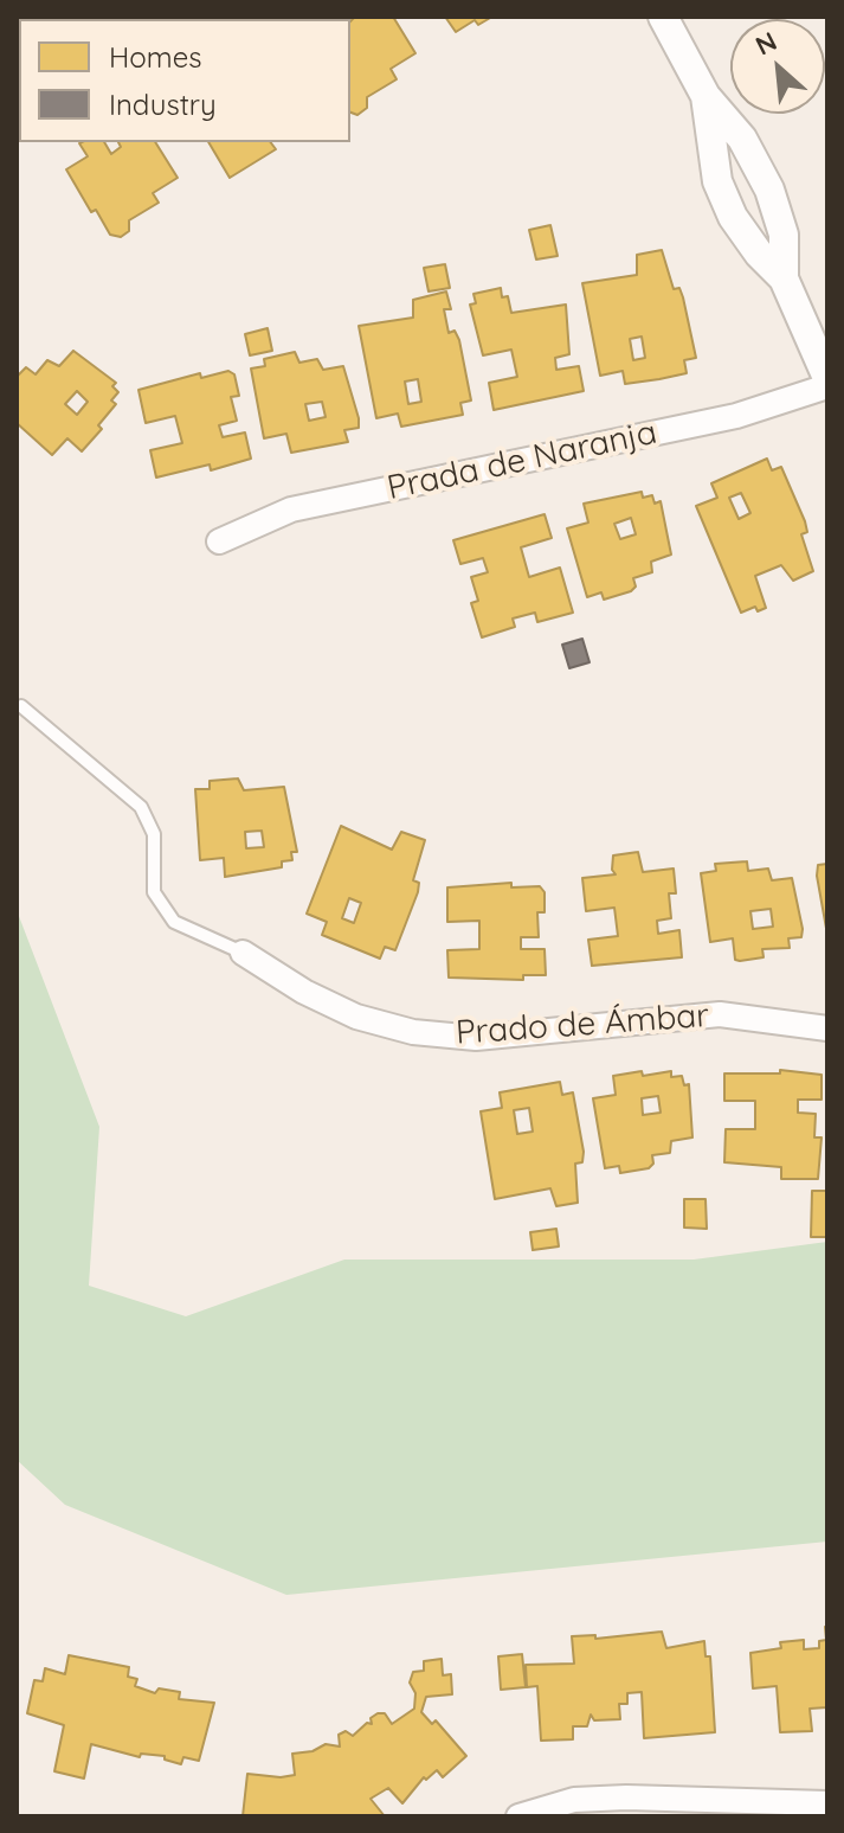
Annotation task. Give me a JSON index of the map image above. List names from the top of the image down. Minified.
{"streets":{"street":["Prada de Naranja","Prado de Ámbar"]},"legend":["Homes","Industry"],"north":"top left"}
